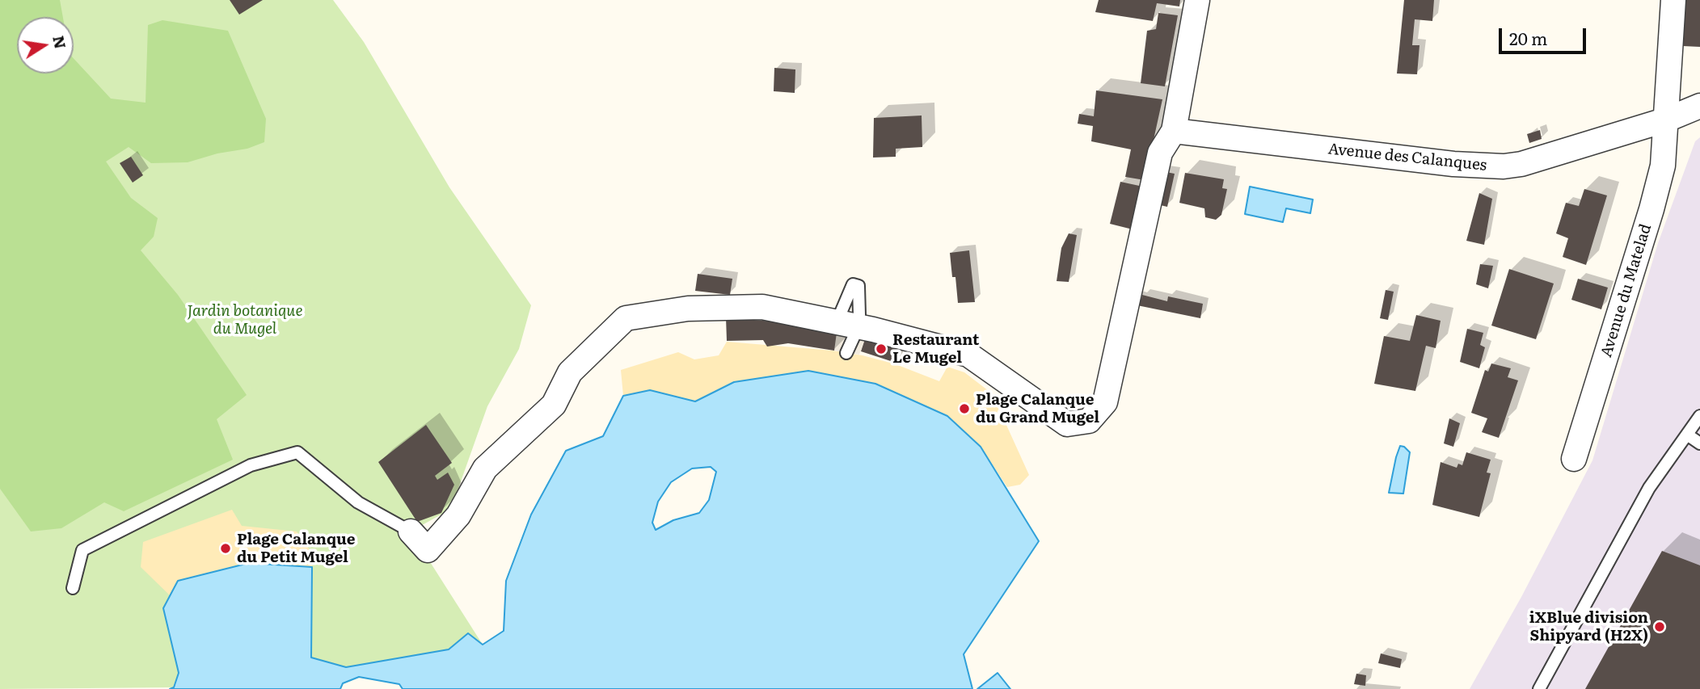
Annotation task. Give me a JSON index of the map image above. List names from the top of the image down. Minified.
{"streets":{"street":["Avenue des Calanques","Avenue du Matelad"]},"crossings":[["Avenue des Calanques","Avenue du Matelad"]],"parks":["Jardin botanique du Mugel"],"places":["Restaurant Le Mugel","Plage Calanque du Grand Mugel","Plage Calanque du Petit Mugel","iXBlue division Shipyard (H2X)"],"scale_bar":"20 m","north":"right"}
